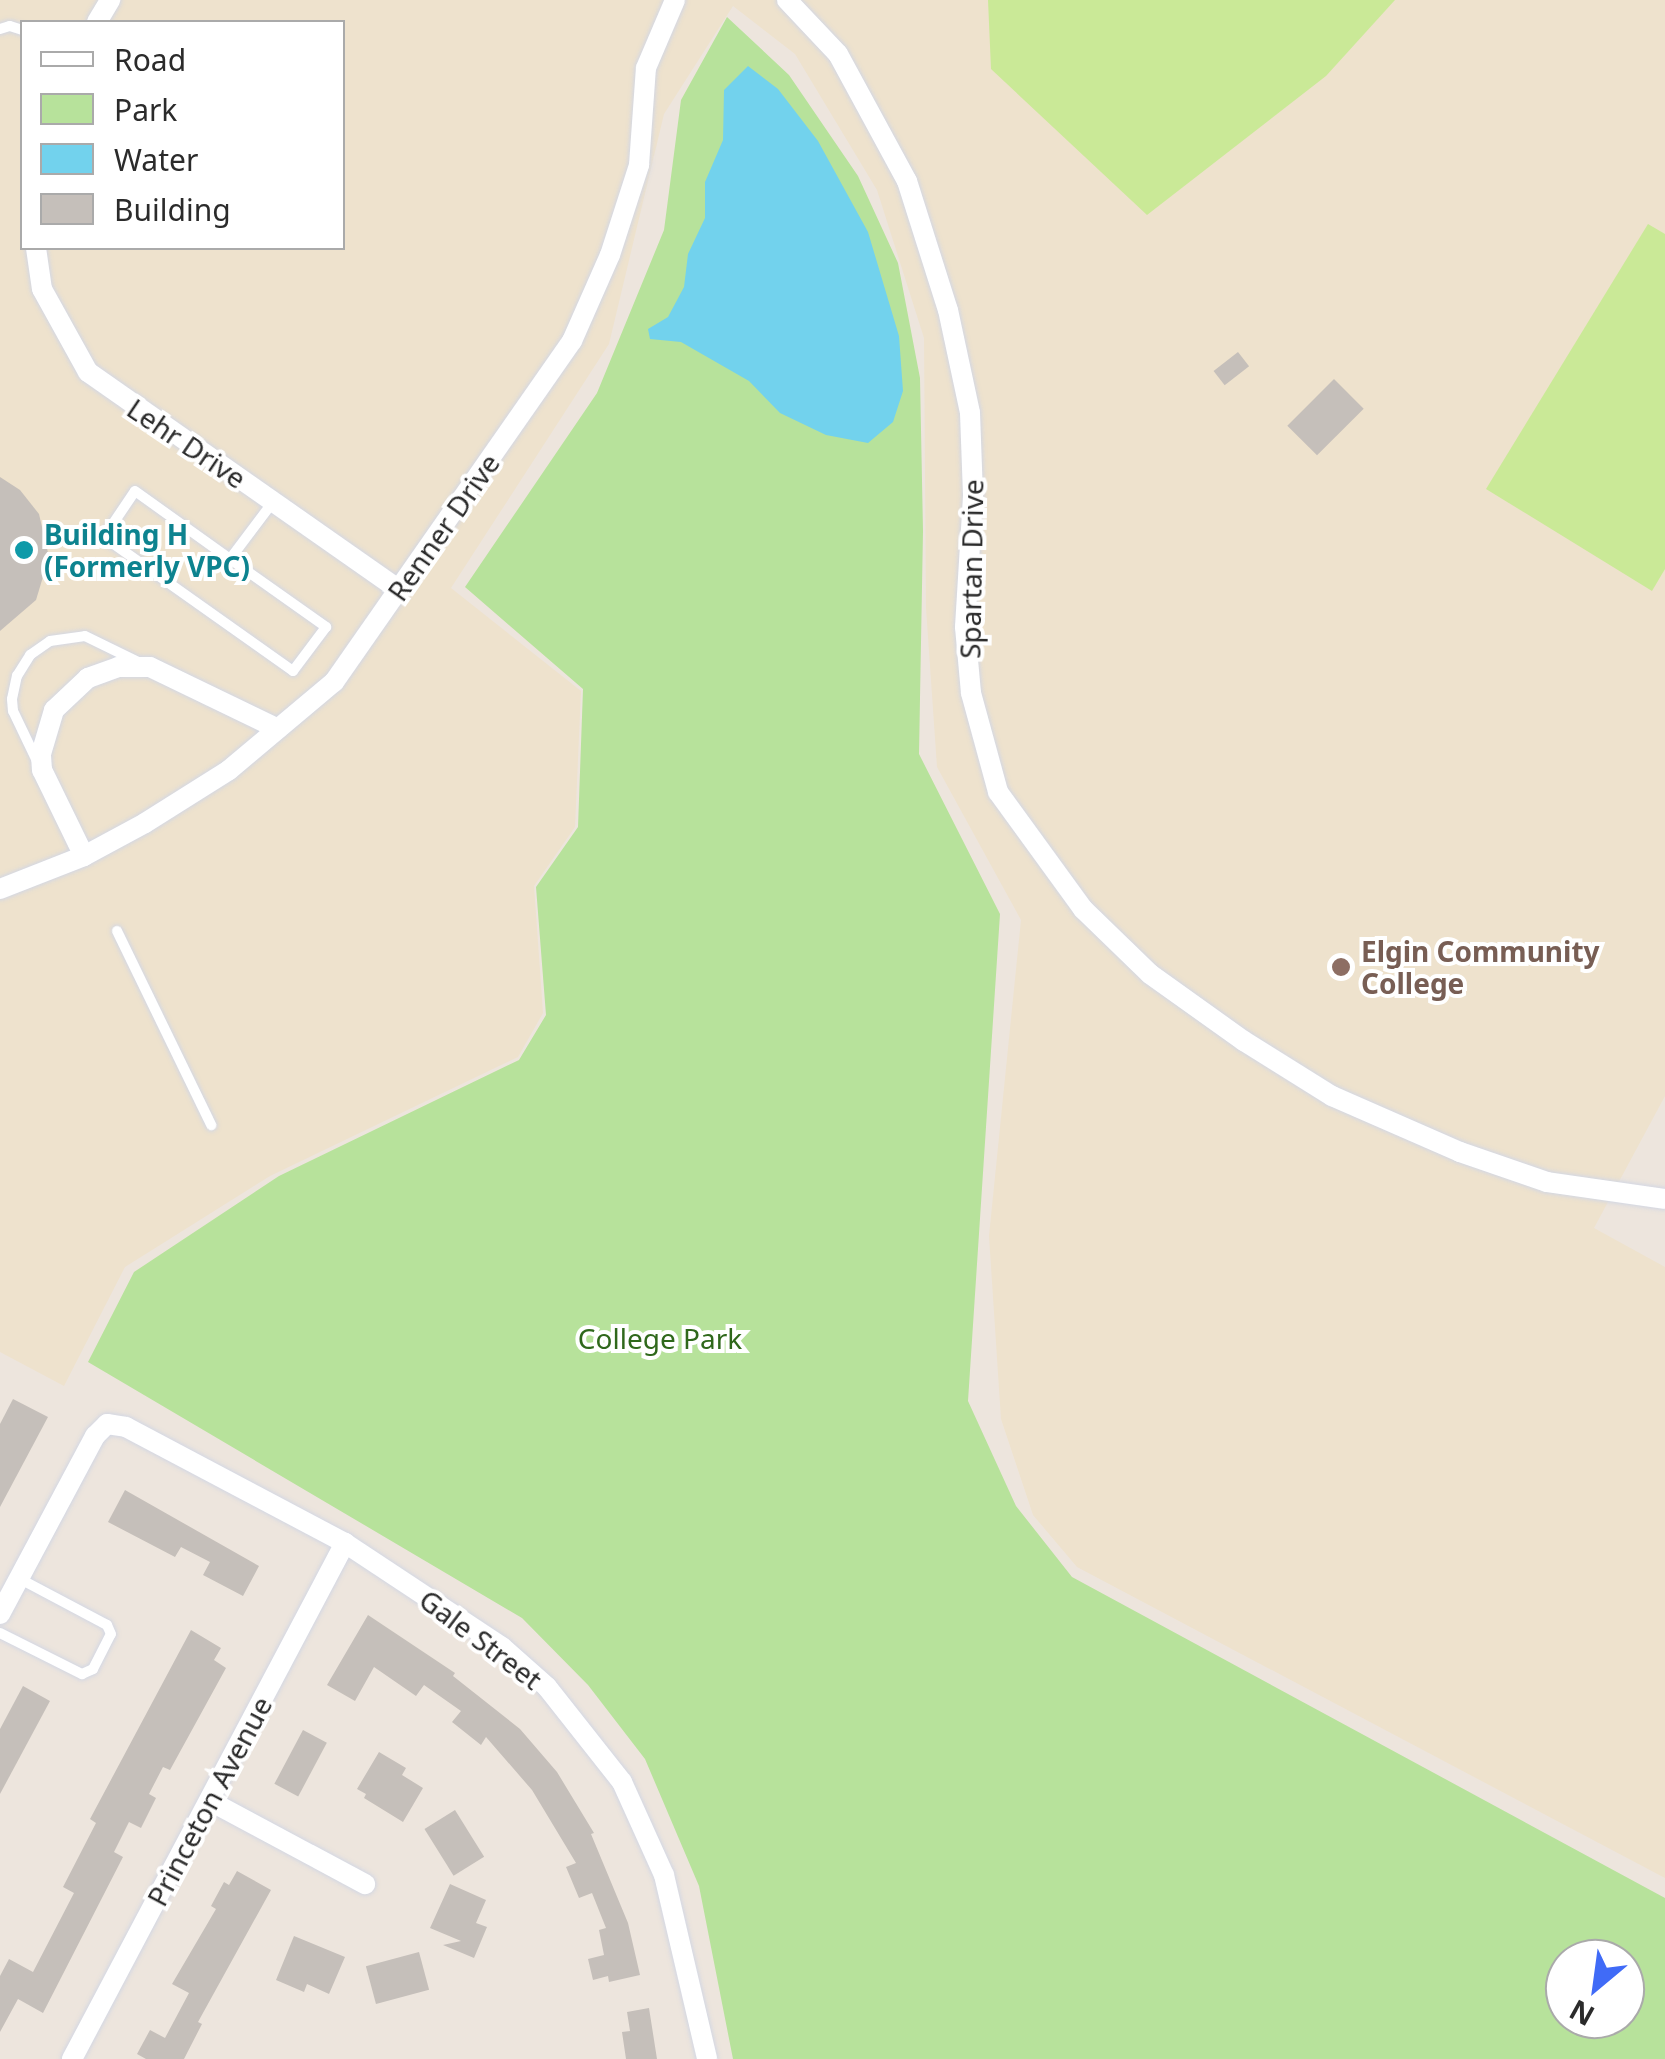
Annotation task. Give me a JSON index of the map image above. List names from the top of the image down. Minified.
{"streets":{"street":["Lehr Drive","Renner Drive","Spartan Drive","Gale Street","Princeton Avenue"]},"crossings":[["Lehr Drive","Renner Drive"],["Gale Street","Princeton Avenue"]],"parks":["College Park"],"places":["Building H (Formerly VPC)","Elgin Community College"],"legend":["Road","Park","Water","Building"],"north":"bottom left"}
